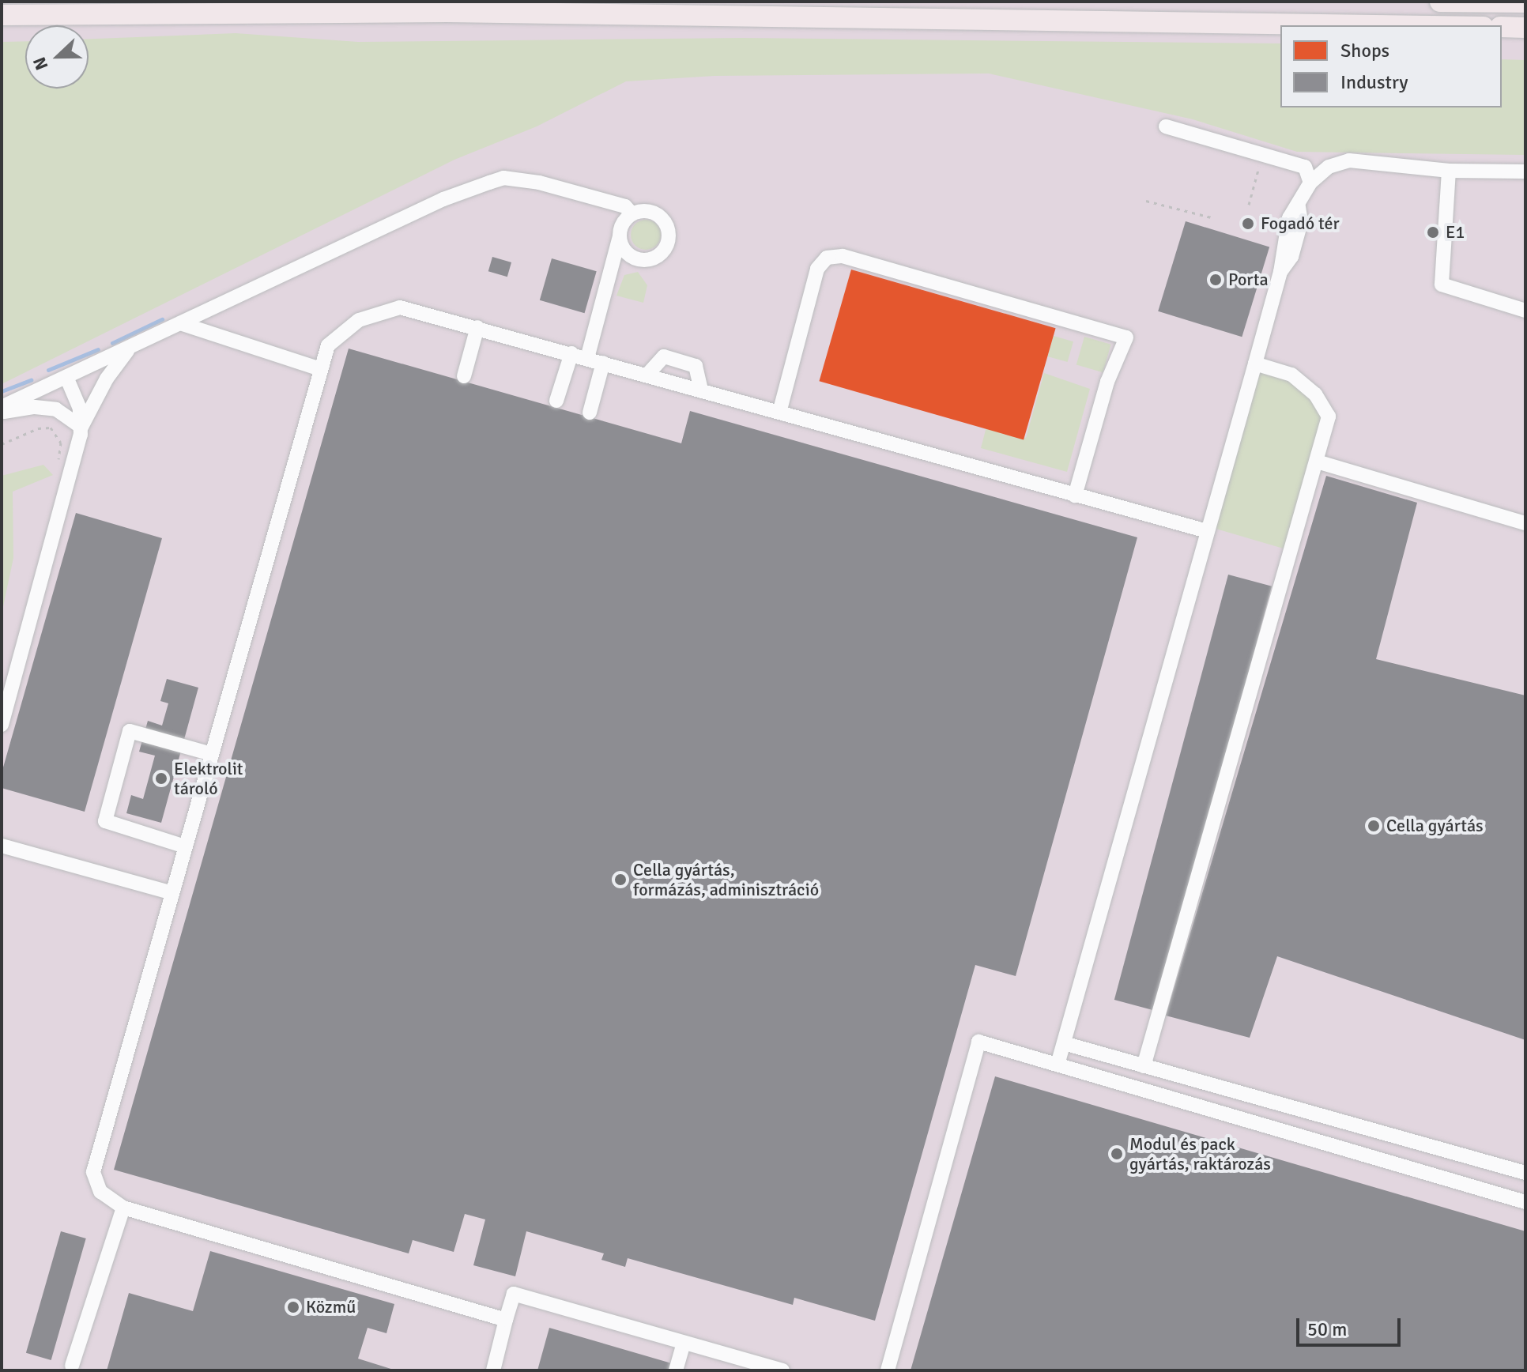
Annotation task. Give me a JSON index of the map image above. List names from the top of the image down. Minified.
{"places":["Fogadó tér","E1","Porta","Elektrolit tároló","Cella gyártás","Cella gyártás, formázás, adminisztráció","Modul és pack gyártás, raktározás","Közmű"],"legend":["Shops","Industry"],"scale_bar":"50 m","north":"left"}
